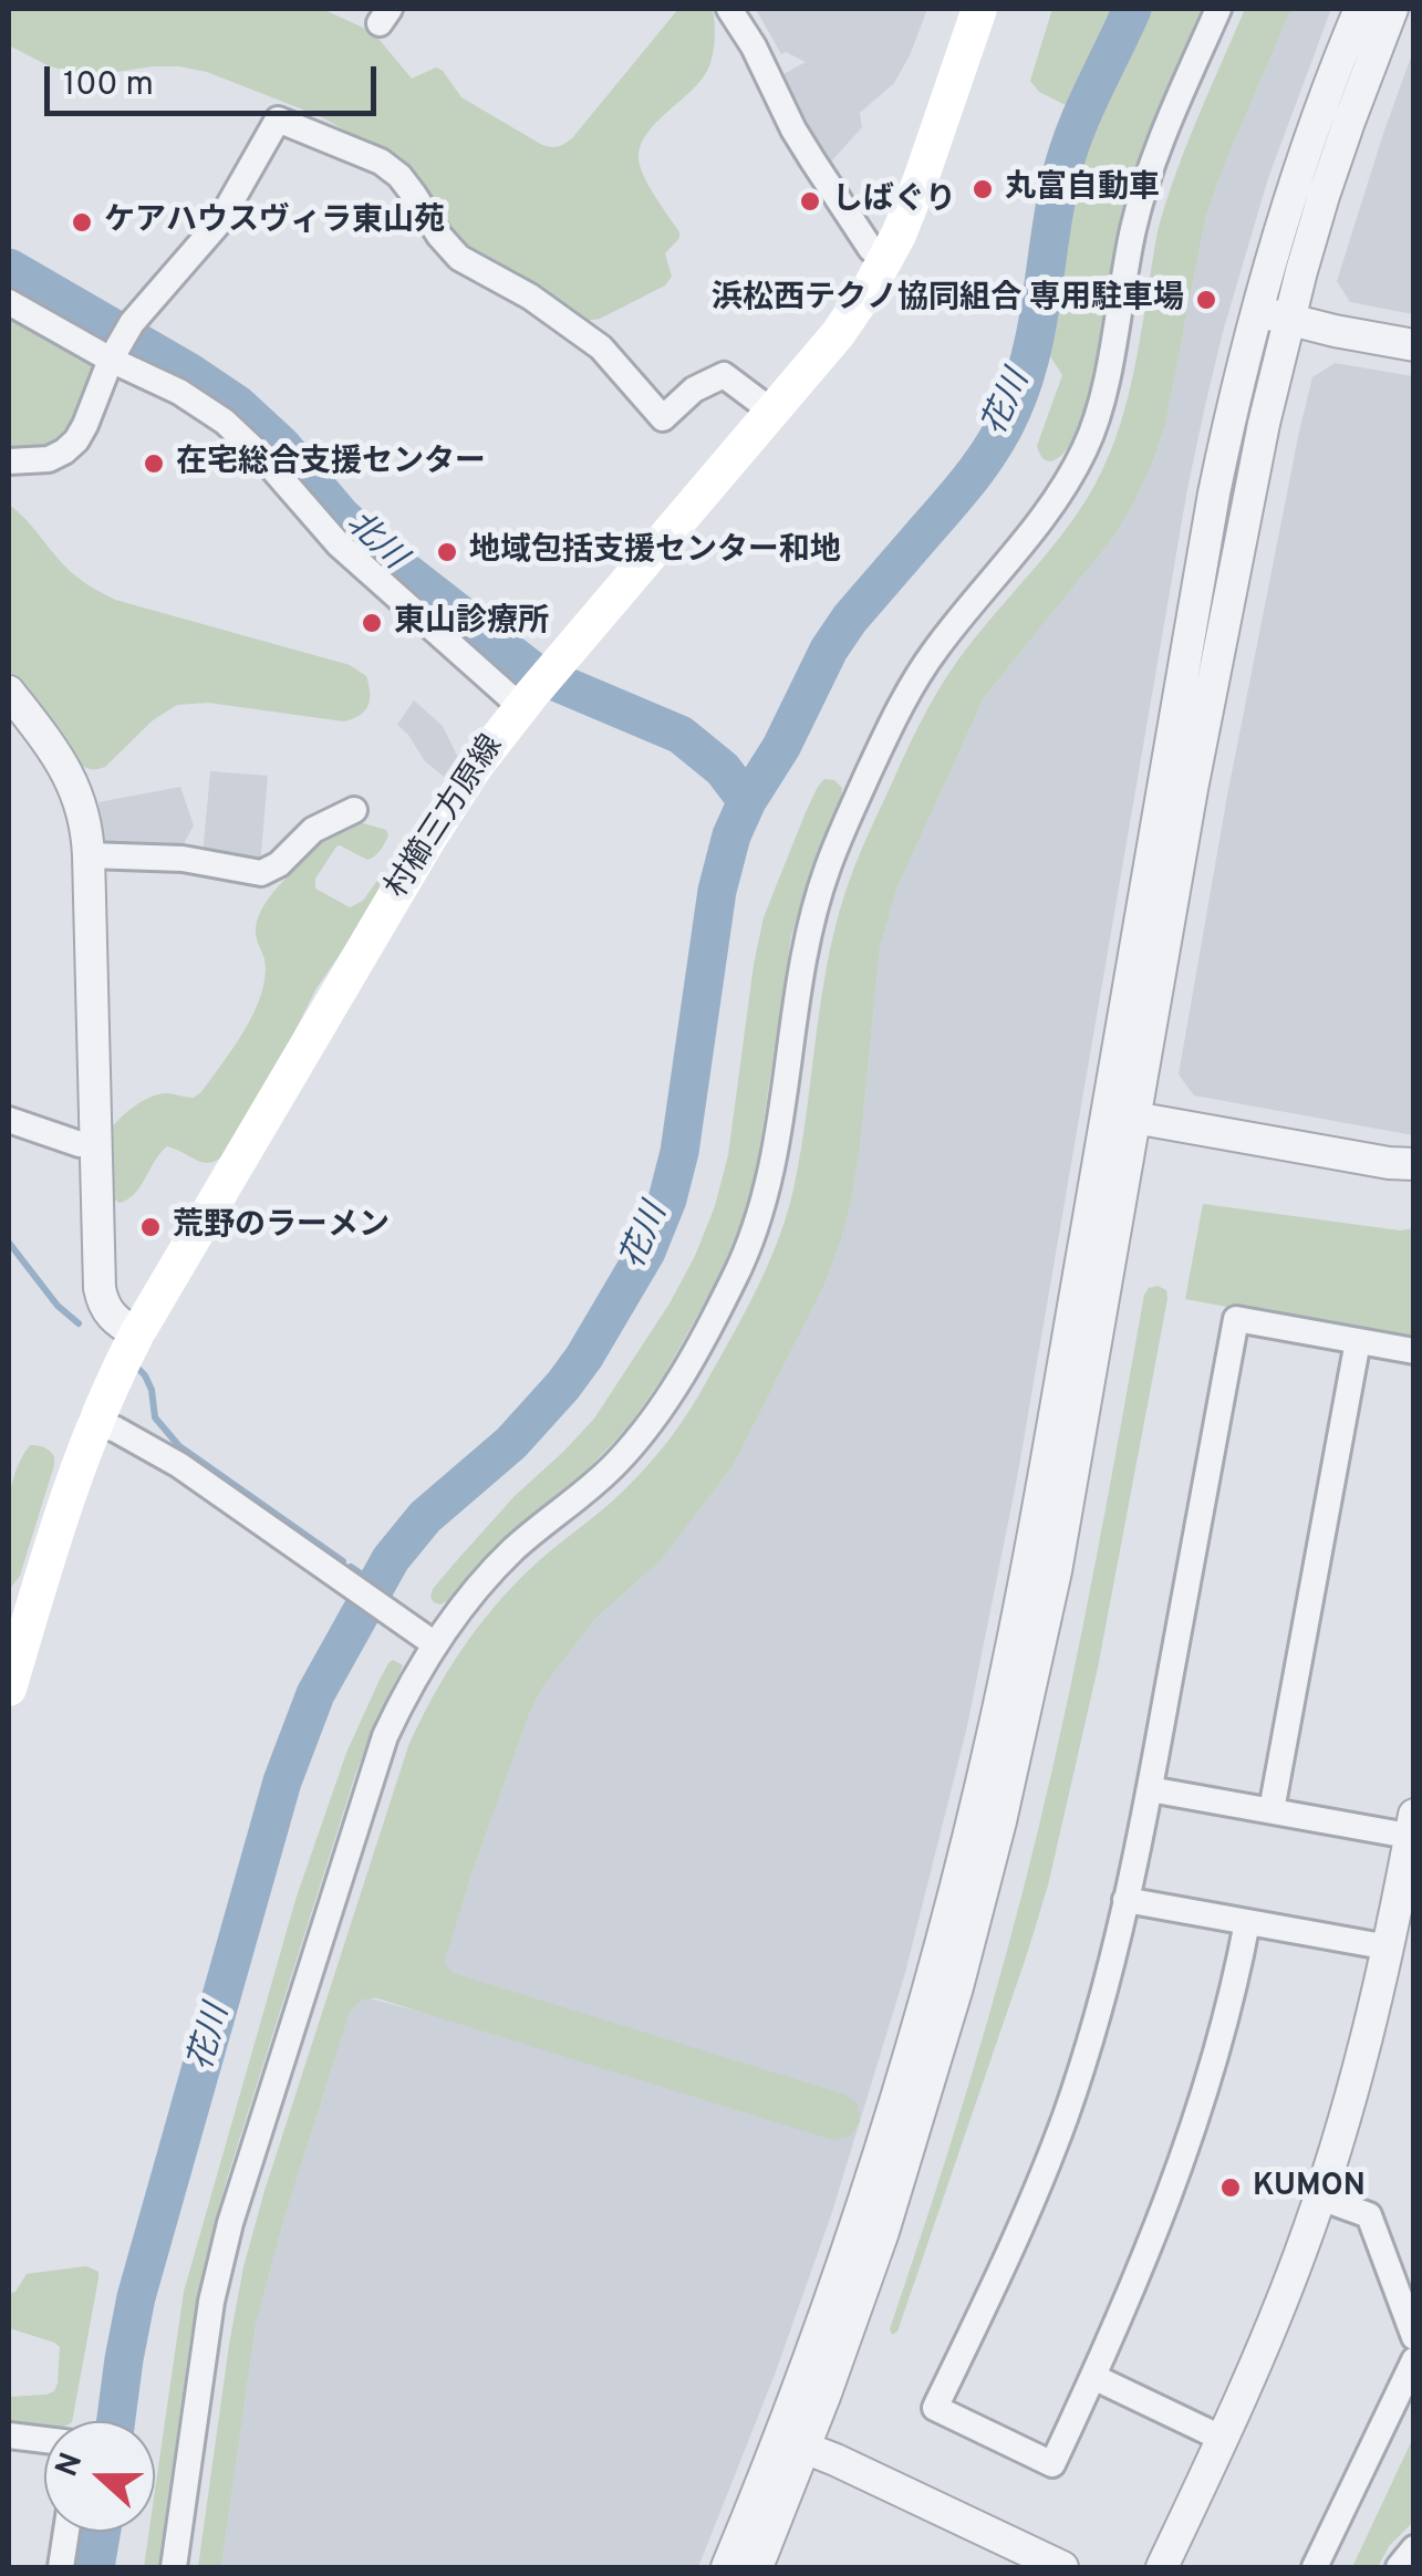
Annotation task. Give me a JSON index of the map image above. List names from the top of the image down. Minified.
{"streets":{"main road":["村櫛三方原線"]},"water":["花川","北川"],"places":["丸富自動車","しばぐり","ケアハウスヴィラ東山苑","浜松西テクノ協同組合 専用駐車場","在宅総合支援センター","地域包括支援センター和地","東山診療所","荒野のラーメン","KUMON"],"scale_bar":"100 m","north":"left"}
